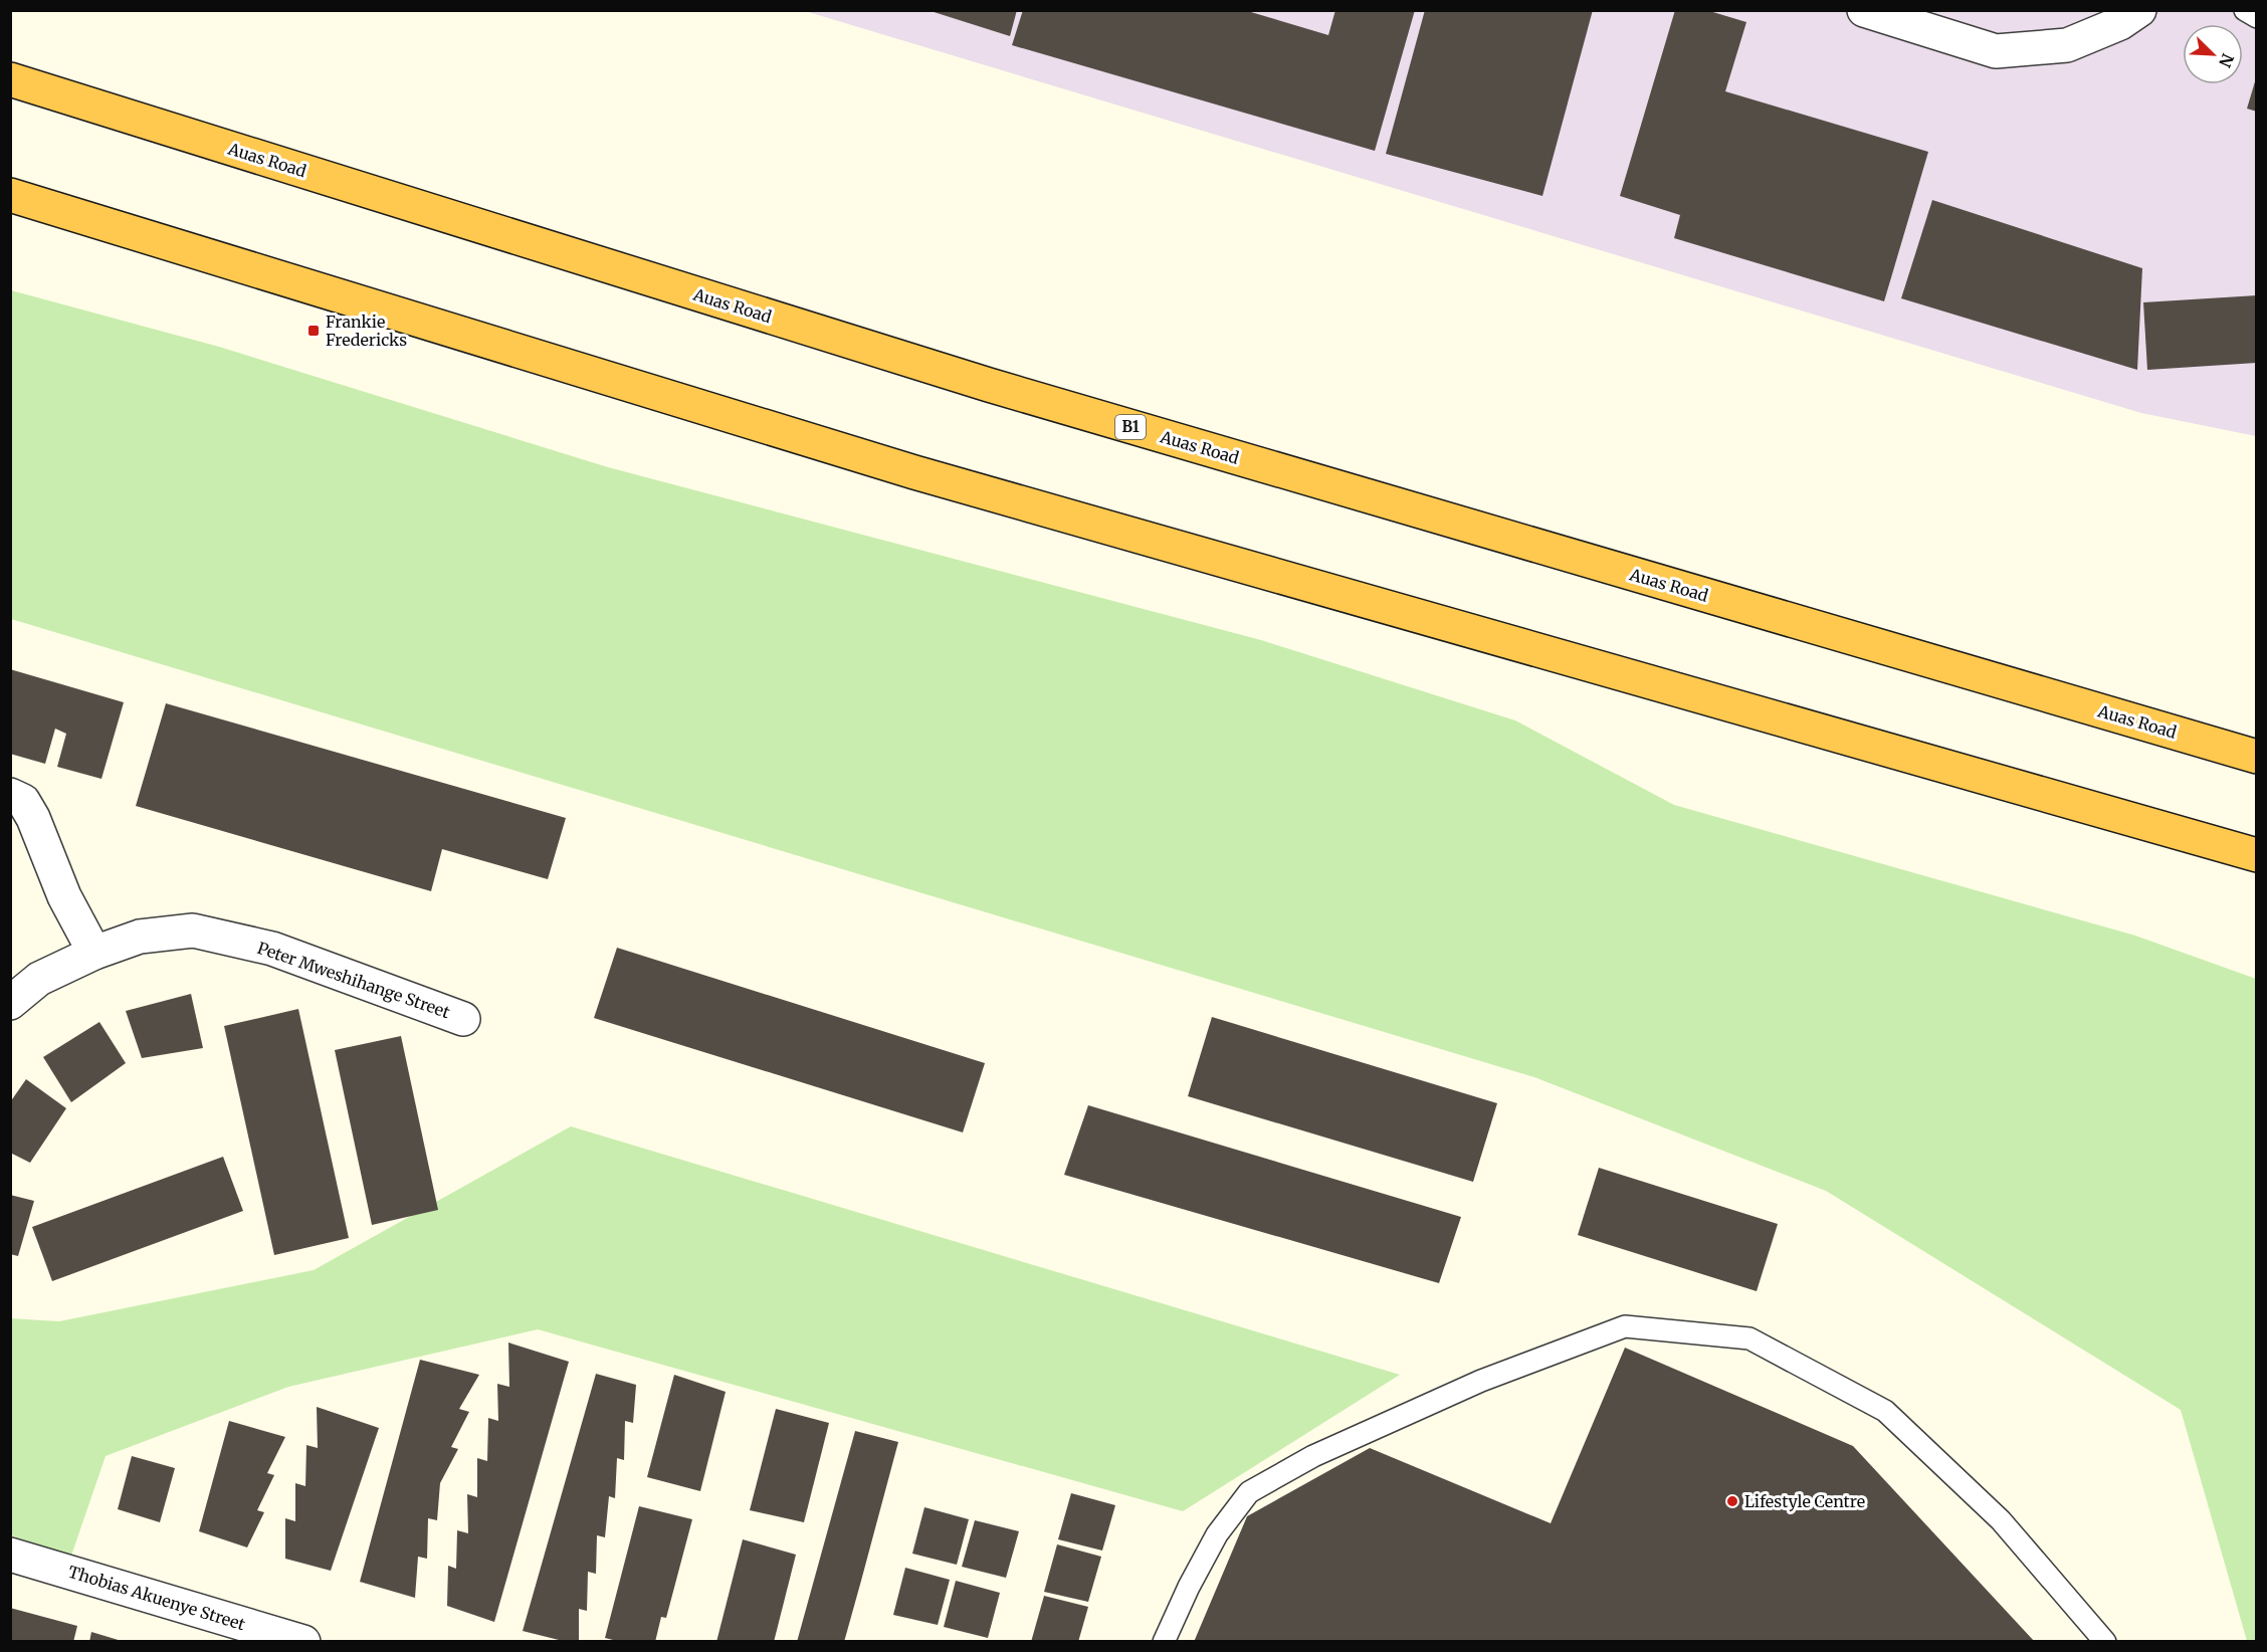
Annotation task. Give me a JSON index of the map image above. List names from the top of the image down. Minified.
{"streets":{"highway":["Auas Road","B1"],"street":["Peter Mweshihange Street","Thobias Akuenye Street"]},"places":{"transit":["Frankie Fredericks"],"other":["Lifestyle Centre"]},"north":"bottom right"}
